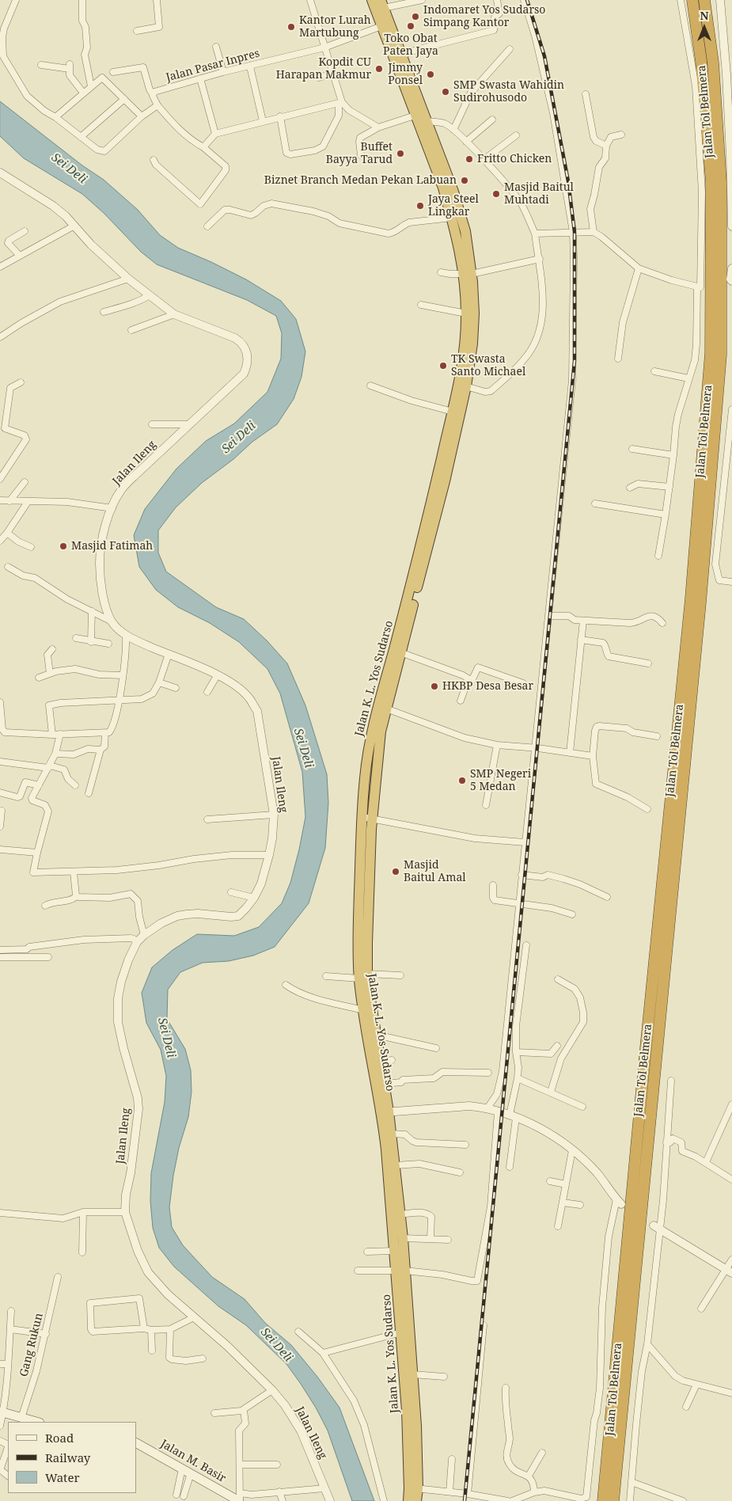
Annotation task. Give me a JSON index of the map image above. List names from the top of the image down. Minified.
{"streets":{"highway":["Jalan Tol Belmera","Jalan K. L. Yos Sudarso"],"main road":["Jalan M. Basir"],"street":["Jalan Pasar Inpres","Jalan Ileng","Gang Rukun"]},"crossings":[["Jalan Pasar Inpres","Jalan K. L. Yos Sudarso"]],"water":["Sei Deli"],"places":["Indomaret Yos Sudarso Simpang Kantor","Toko Obat Paten Jaya","Kantor Lurah Martubung","Kopdit CU Harapan Makmur","Jimmy Ponsel","SMP Swasta Wahidin Sudirohusodo","Buffet Bayya Tarud","Fritto Chicken","Biznet Branch Medan Pekan Labuan","Masjid Baitul Muhtadi","Jaya Steel Lingkar","TK Swasta Santo Michael","Masjid Fatimah","HKBP Desa Besar","SMP Negeri 5 Medan","Masjid Baitul Amal"],"legend":["Road","Railway","Water"],"north":"top"}
